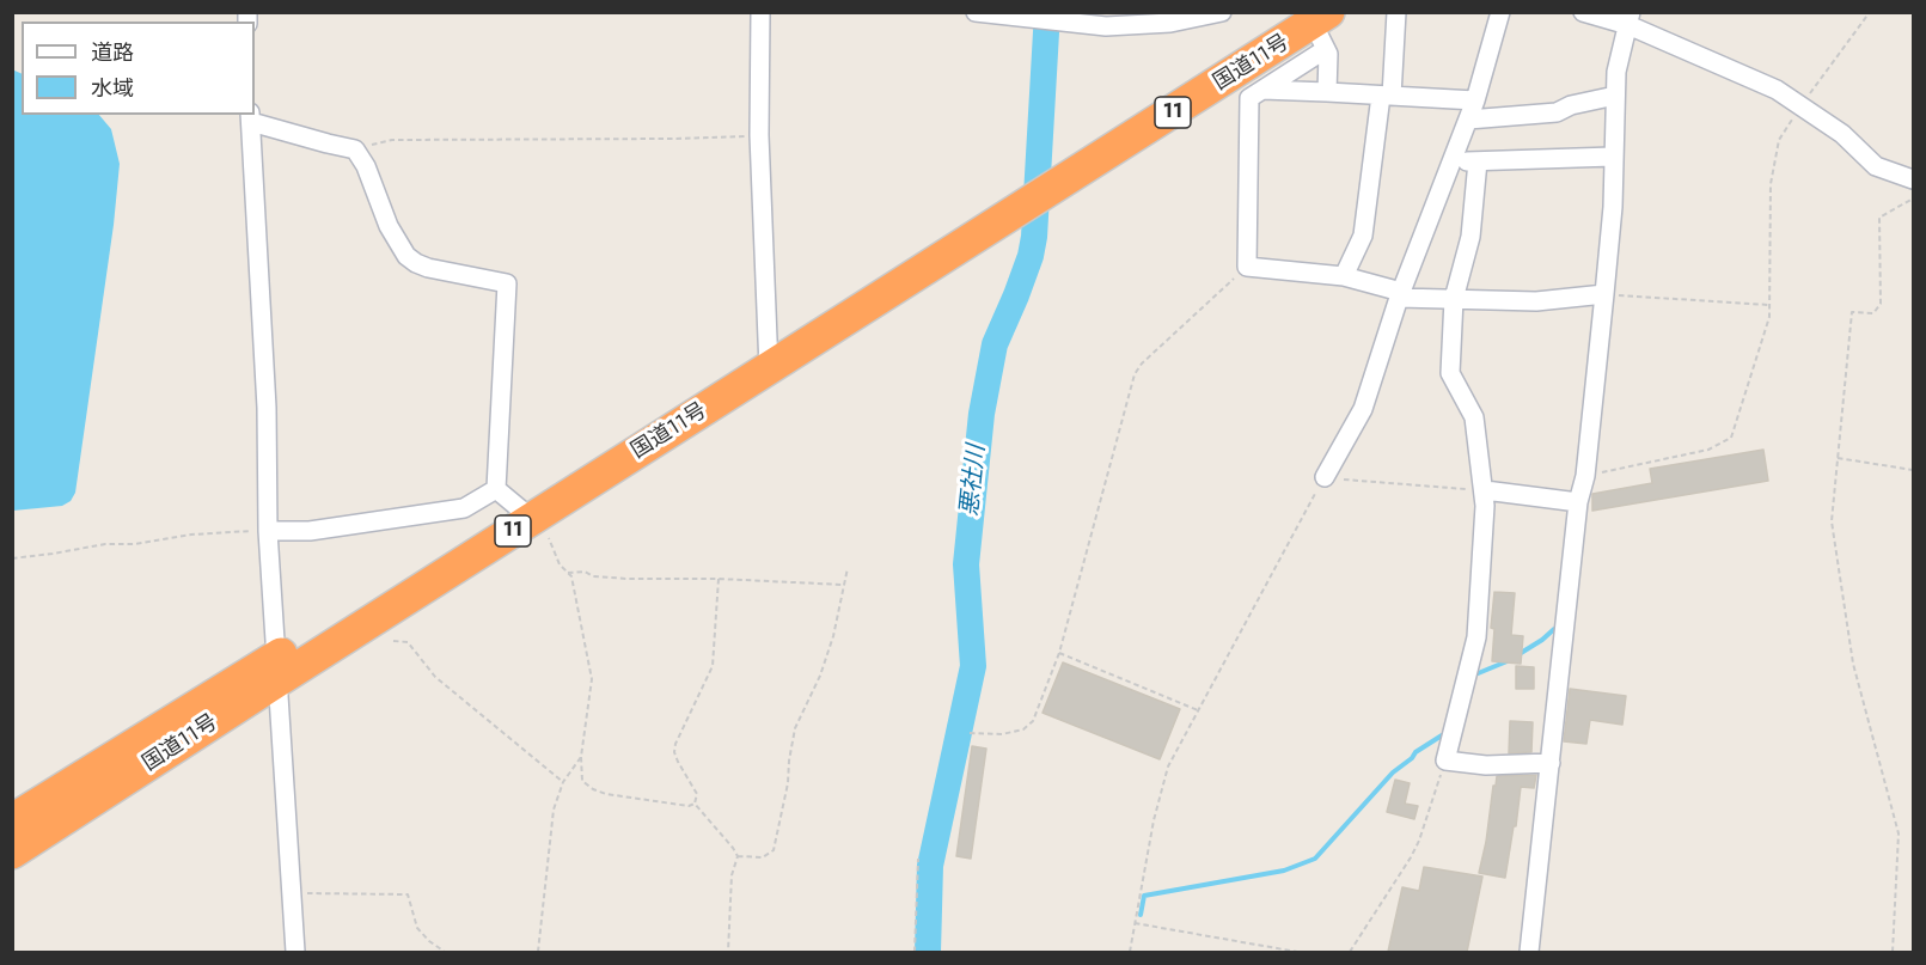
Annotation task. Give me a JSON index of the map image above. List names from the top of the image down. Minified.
{"streets":{"highway":["国道11号","11"]},"water":["悪社川"],"legend":["道路","水域"]}
